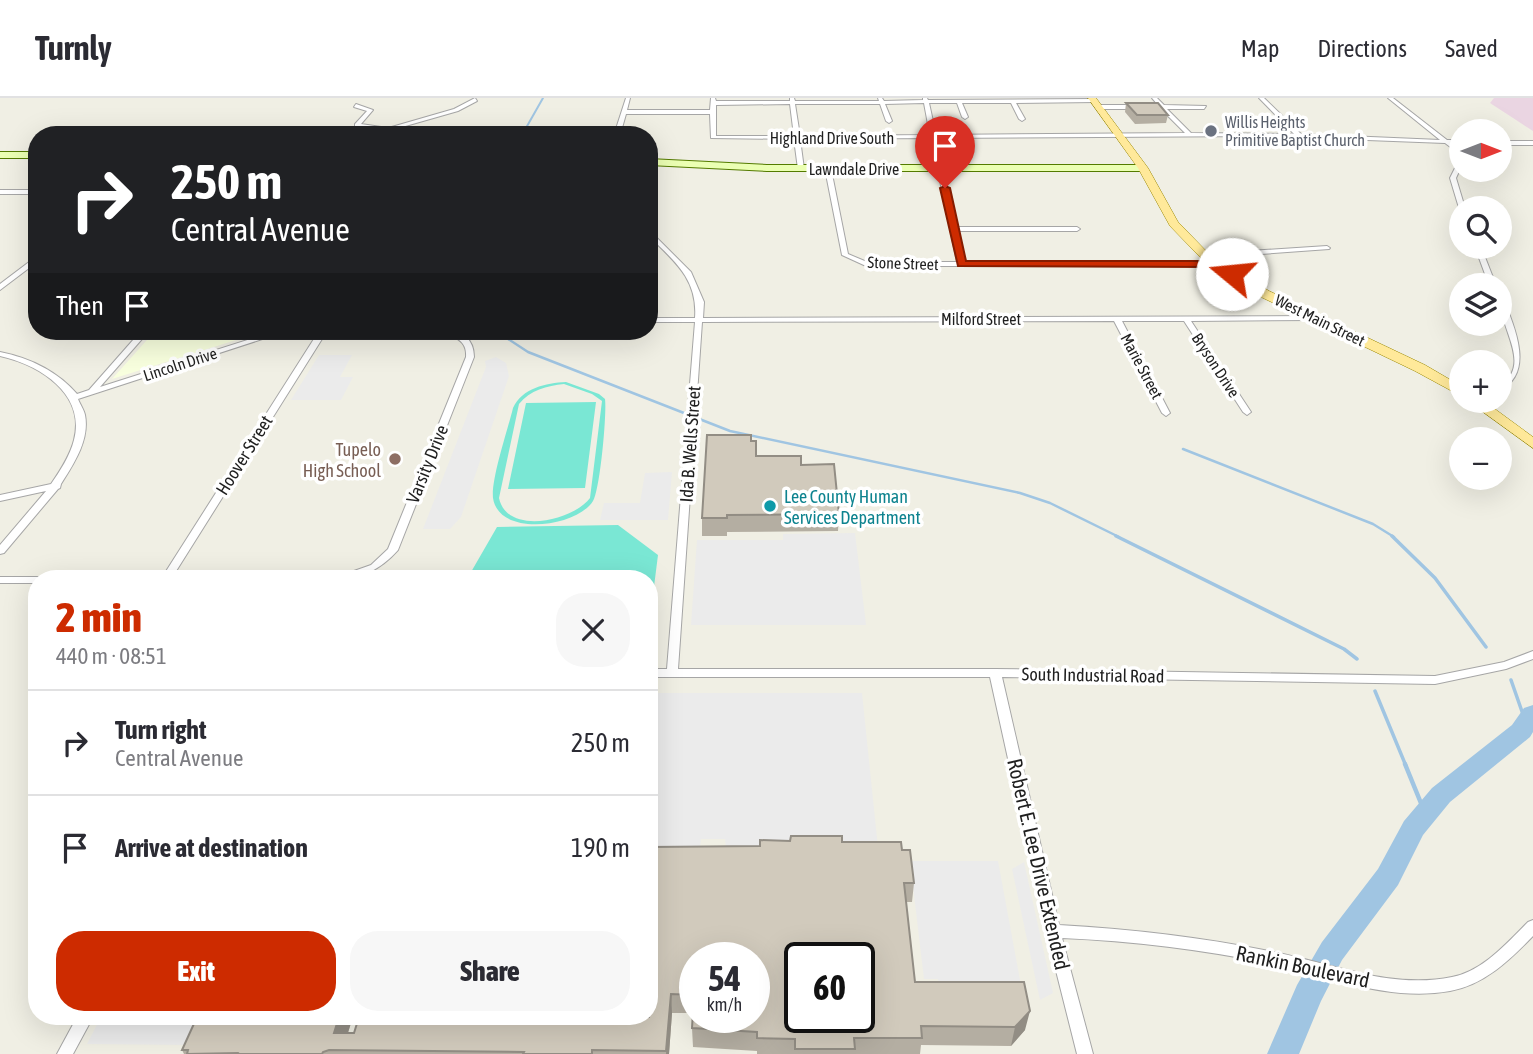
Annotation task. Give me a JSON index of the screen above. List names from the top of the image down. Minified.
{"streets":{"main road":["West Main Street"],"street":["Highland Drive South","Lawndale Drive","Stone Street","Milford Street","Lincoln Drive","Bryson Drive","Marie Street","Ida B. Wells Street","Hoover Street","Varsity Drive","South Industrial Road","Robert E. Lee Drive Extended","Rankin Boulevard"]},"crossings":[["Highland Drive South","West Main Street"],["Lawndale Drive","Stone Street"],["Lawndale Drive","West Main Street"],["Stone Street","West Main Street"],["Milford Street","West Main Street"],["Milford Street","Bryson Drive"],["Milford Street","Marie Street"],["Milford Street","Ida B. Wells Street"],["Ida B. Wells Street","South Industrial Road"],["South Industrial Road","Robert E. Lee Drive Extended"],["Robert E. Lee Drive Extended","Rankin Boulevard"]],"places":["Willis Heights Primitive Baptist Church","Tupelo High School","Lee County Human Services Department"],"north":"right","page":{"header":"Turnly","nav":["Map","Directions","Saved"],"map_buttons":["+","−"],"turn":["250 m","Central Avenue"],"then":"Then","heading":["2 min","440 m · 08:51"],"list":[{"name":"Turn right","note":"Central Avenue","value":"250 m"},{"name":"Arrive at destination","value":"190 m"}],"buttons":["Exit","Share"],"speed":"54 km/h","limit":"60"}}
